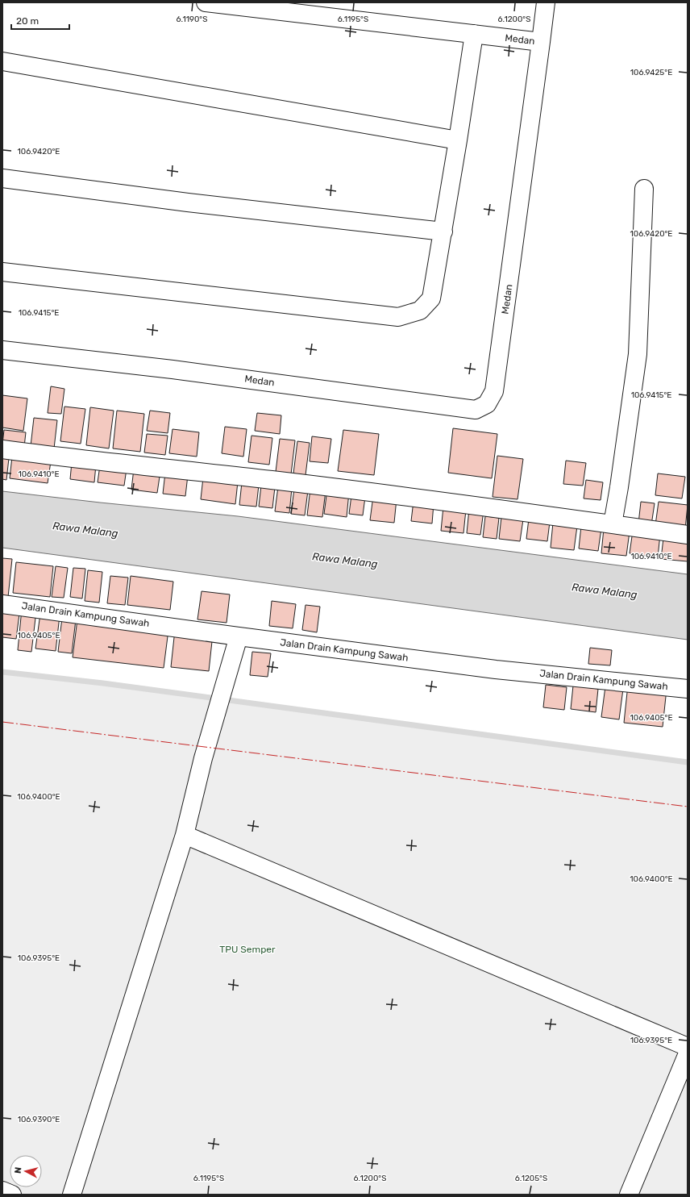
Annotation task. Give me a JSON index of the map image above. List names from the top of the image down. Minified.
{"streets":{"street":["Medan","Jalan Drain Kampung Sawah"]},"water":["Rawa Malang"],"parks":["TPU Semper"],"scale_bar":"20 m","north":"left","coordinates":["6.1190°S","6.1195°S","6.1200°S","106.9425°E","106.9420°E","106.9415°E","106.9410°E","106.9405°E","106.9400°E","106.9395°E","106.9390°E","6.1205°S"]}
